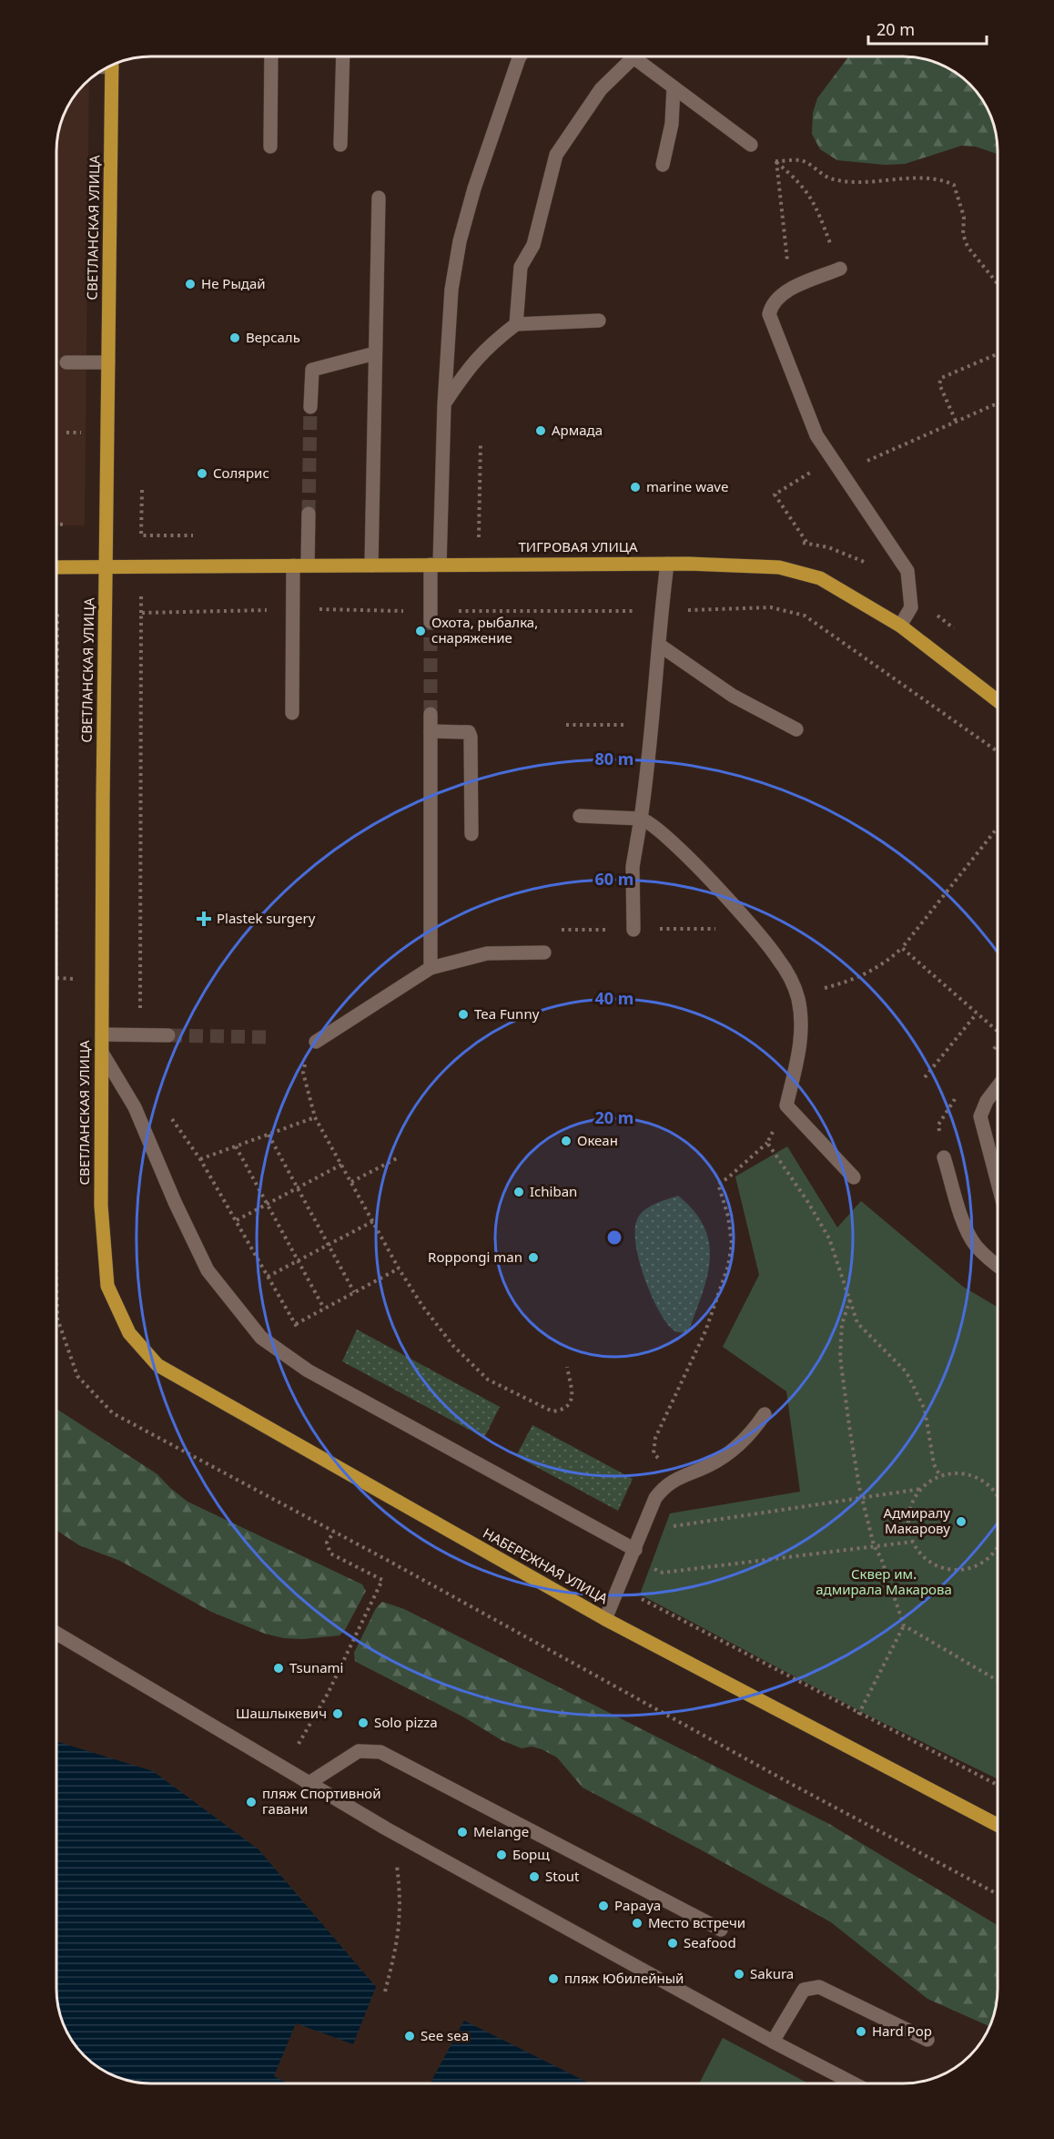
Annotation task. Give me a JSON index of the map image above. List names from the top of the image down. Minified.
{"streets":{"main road":["СВЕТЛАНСКАЯ УЛИЦА","ТИГРОВАЯ УЛИЦА","НАБЕРЕЖНАЯ УЛИЦА"]},"crossings":[["СВЕТЛАНСКАЯ УЛИЦА","ТИГРОВАЯ УЛИЦА"],["СВЕТЛАНСКАЯ УЛИЦА","НАБЕРЕЖНАЯ УЛИЦА"]],"parks":["Сквер им. адмирала Макарова"],"places":{"other":["Не Рыдай","Версаль","Армада","Солярис","marine wave","Охота, рыбалка, снаряжение","Tea Funny","Океан","Ichiban","Roppongi man","Адмиралу Макарову","Tsunami","Шашлыкевич","Solo pizza","пляж Спортивной гавани","Melange","Борщ","Stout","Papaya","Место встречи","Seafood","Sakura","пляж Юбилейный","Hard Pop","See sea"],"health":["Plastek surgery"]},"scale_bar":"20 m","rings":["80 m","60 m","40 m","20 m"]}
